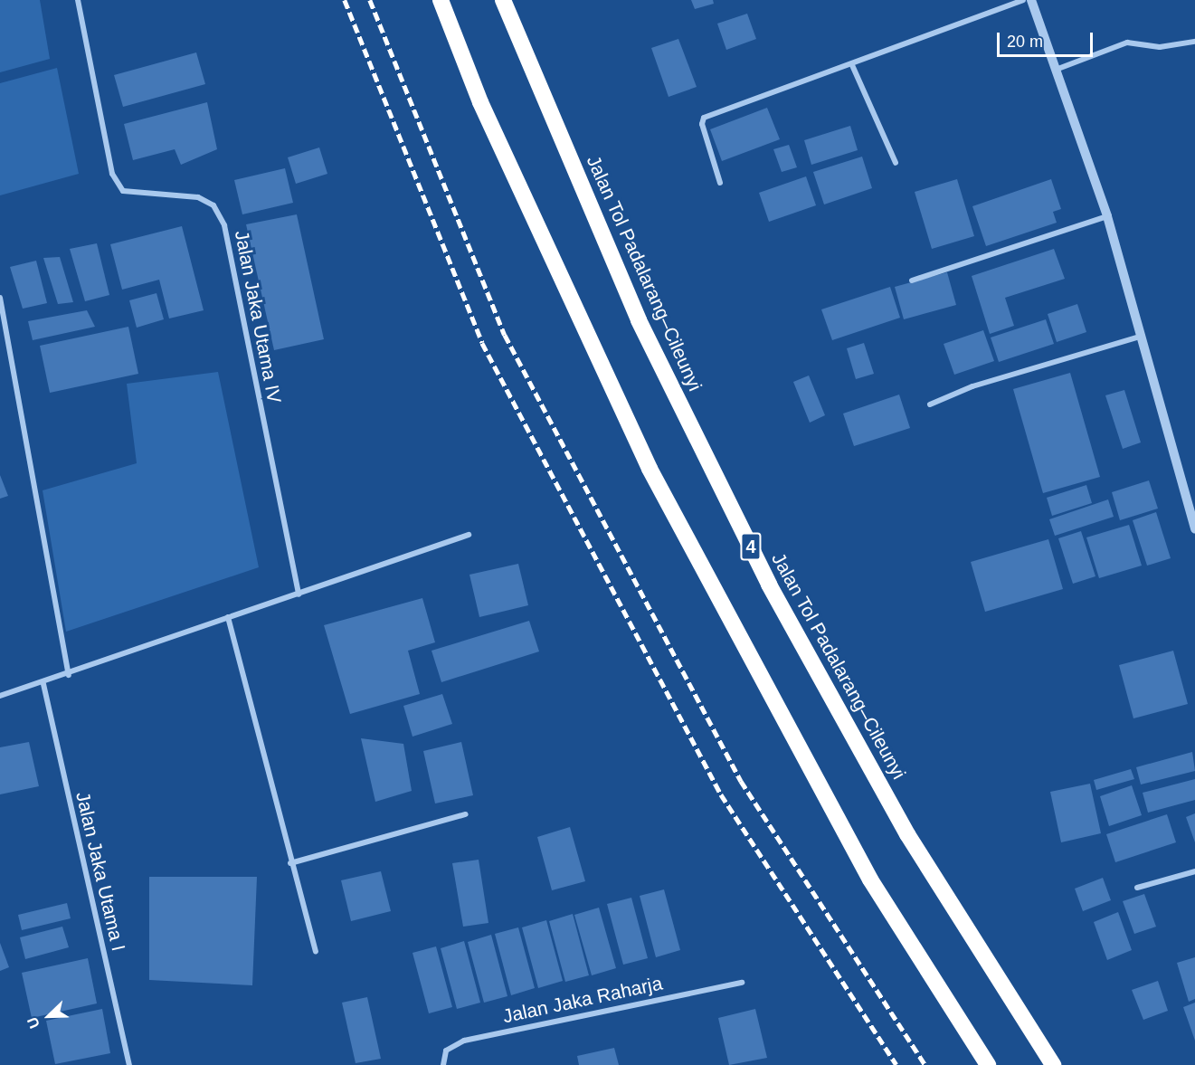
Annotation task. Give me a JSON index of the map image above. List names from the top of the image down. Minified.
{"streets":{"highway":["Jalan Tol Padalarang–Cileunyi","4"],"street":["Jalan Jaka Utama IV","Jalan Jaka Utama I","Jalan Jaka Raharja"]},"scale_bar":"20 m","north":"bottom left"}
